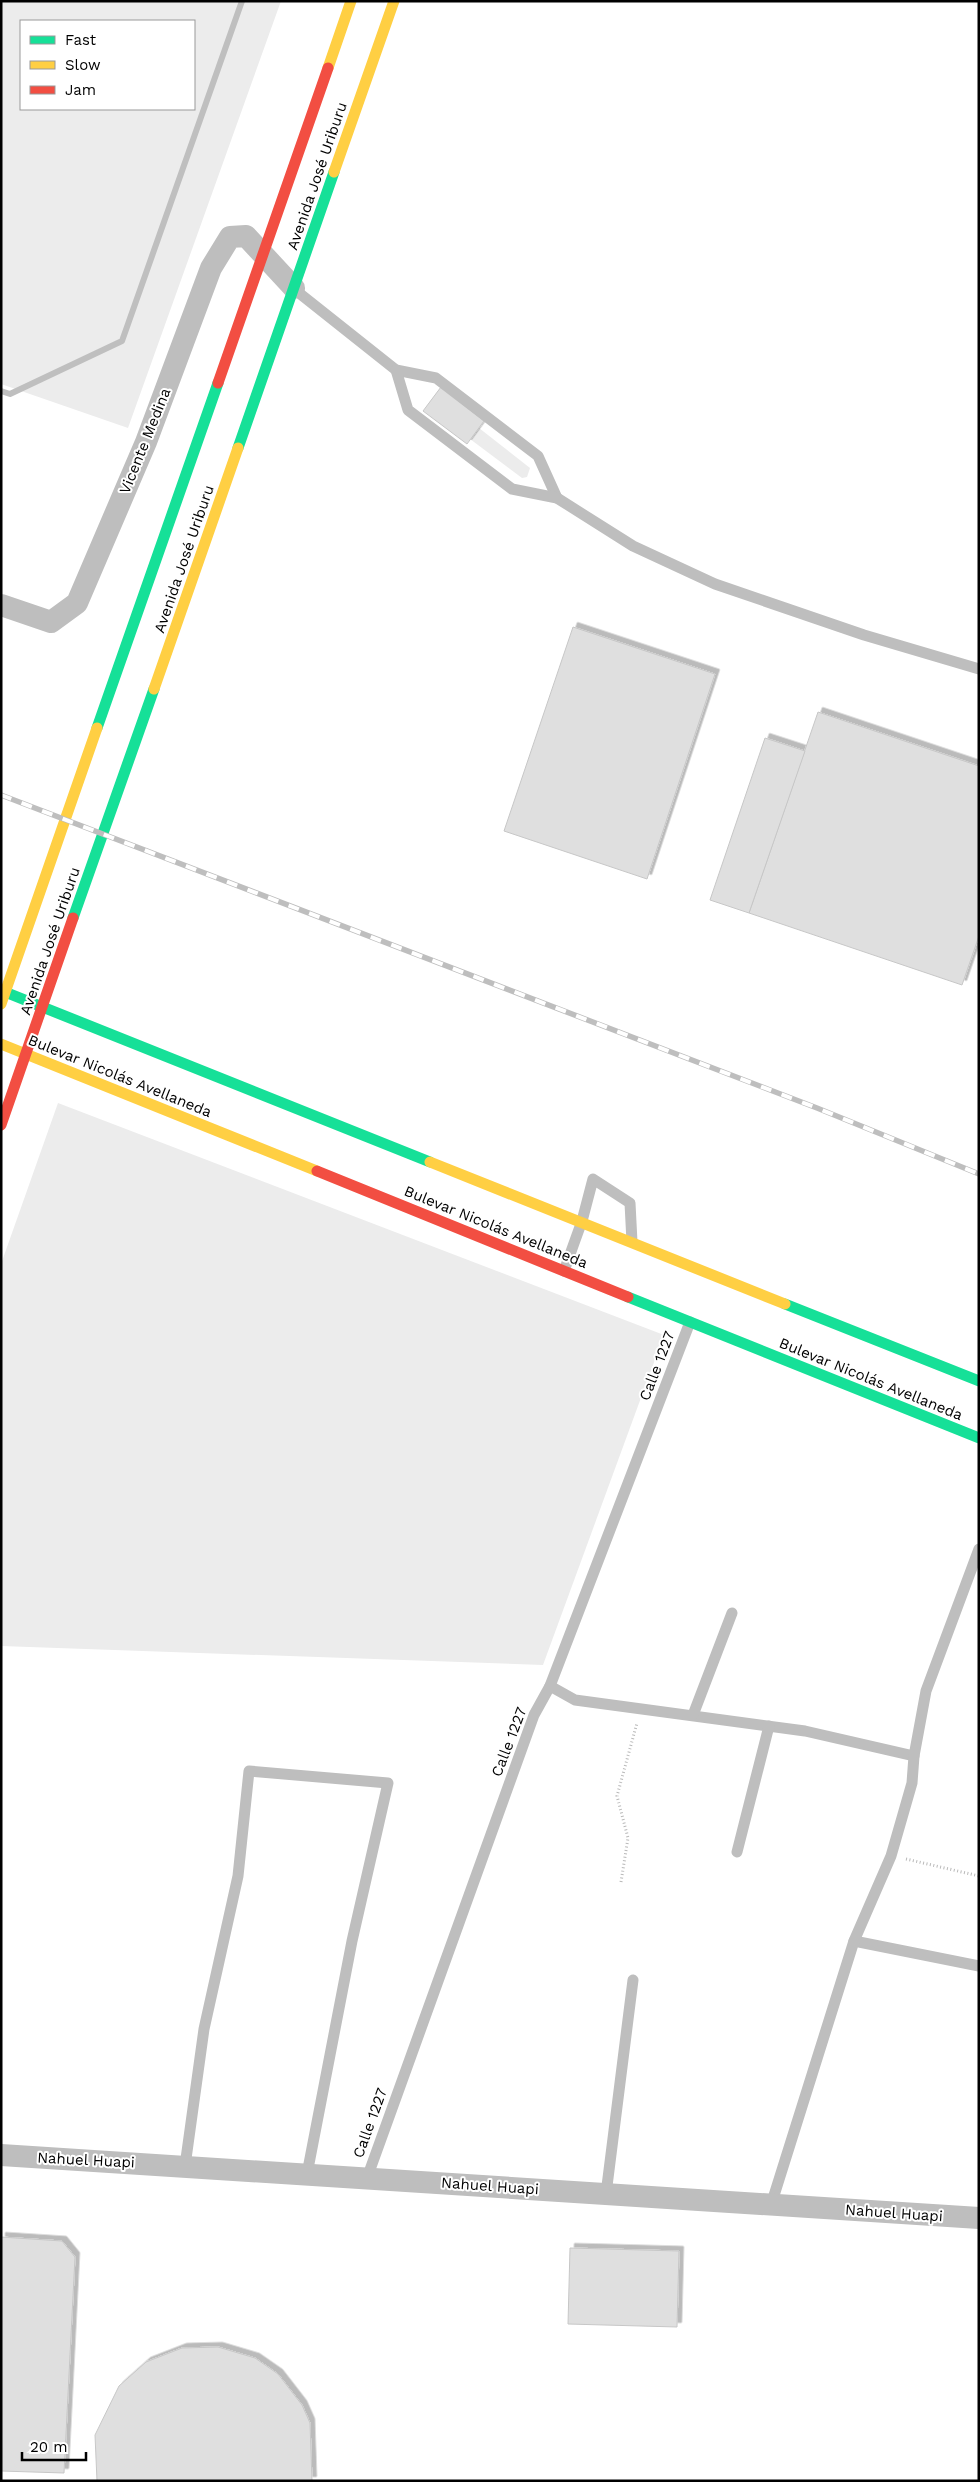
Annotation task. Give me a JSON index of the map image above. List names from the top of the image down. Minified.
{"streets":{"main road":["Avenida José Uriburu","Bulevar Nicolás Avellaneda"],"street":["Vicente Medina","Nahuel Huapi"],"lane":["Calle 1227"]},"crossings":[["Avenida José Uriburu","Vicente Medina"],["Avenida José Uriburu","Bulevar Nicolás Avellaneda"],["Bulevar Nicolás Avellaneda","Calle 1227"],["Calle 1227","Nahuel Huapi"]],"legend":["Fast","Slow","Jam"],"scale_bar":"20 m"}
